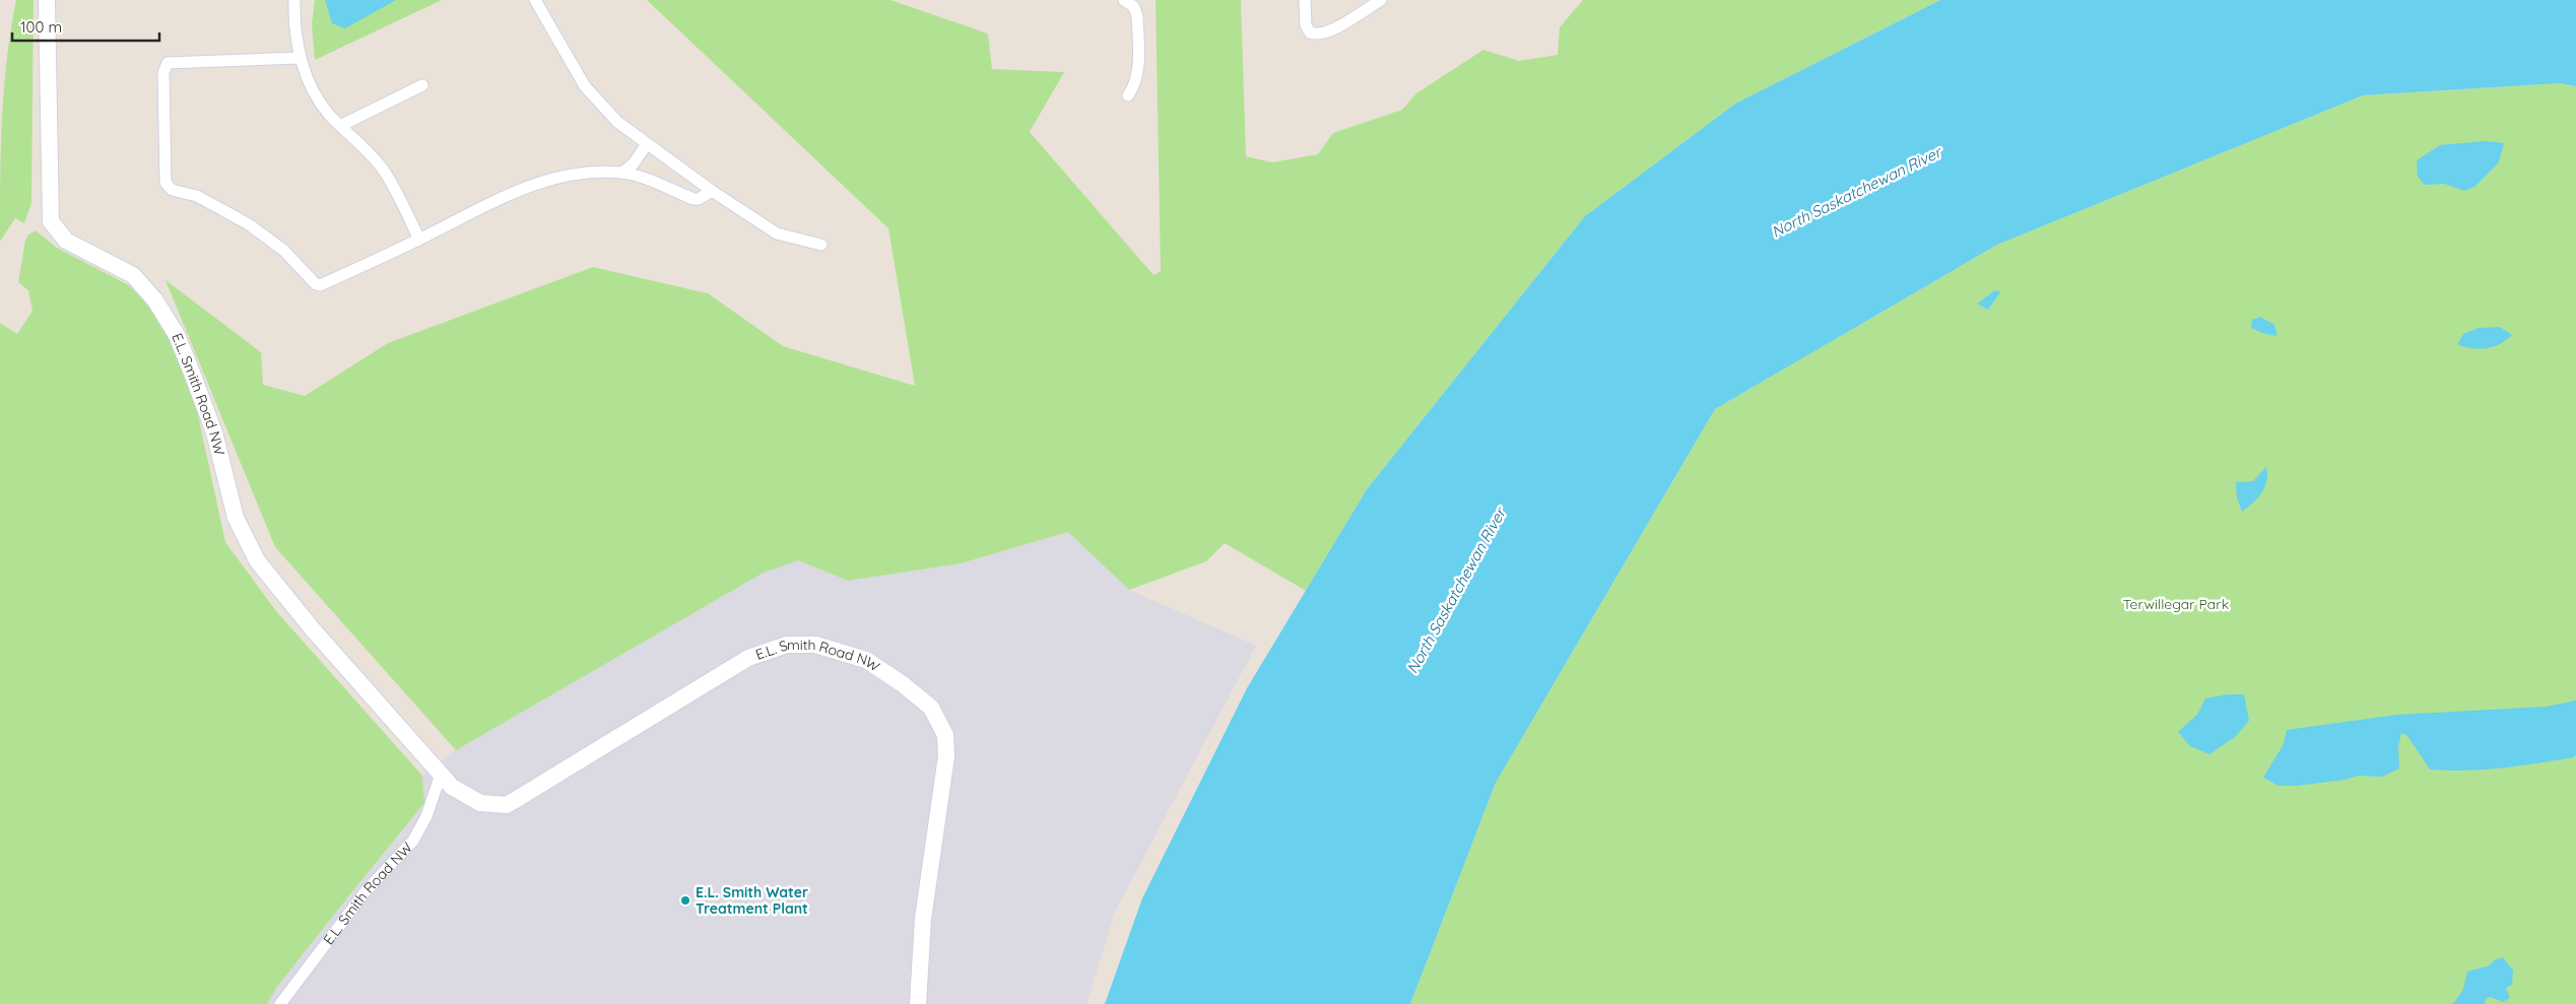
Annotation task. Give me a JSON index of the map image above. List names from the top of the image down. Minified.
{"streets":{"street":["E.L. Smith Road NW"]},"water":["North Saskatchewan River"],"parks":["Terwillegar Park"],"places":["E.L. Smith Water Treatment Plant"],"scale_bar":"100 m"}
